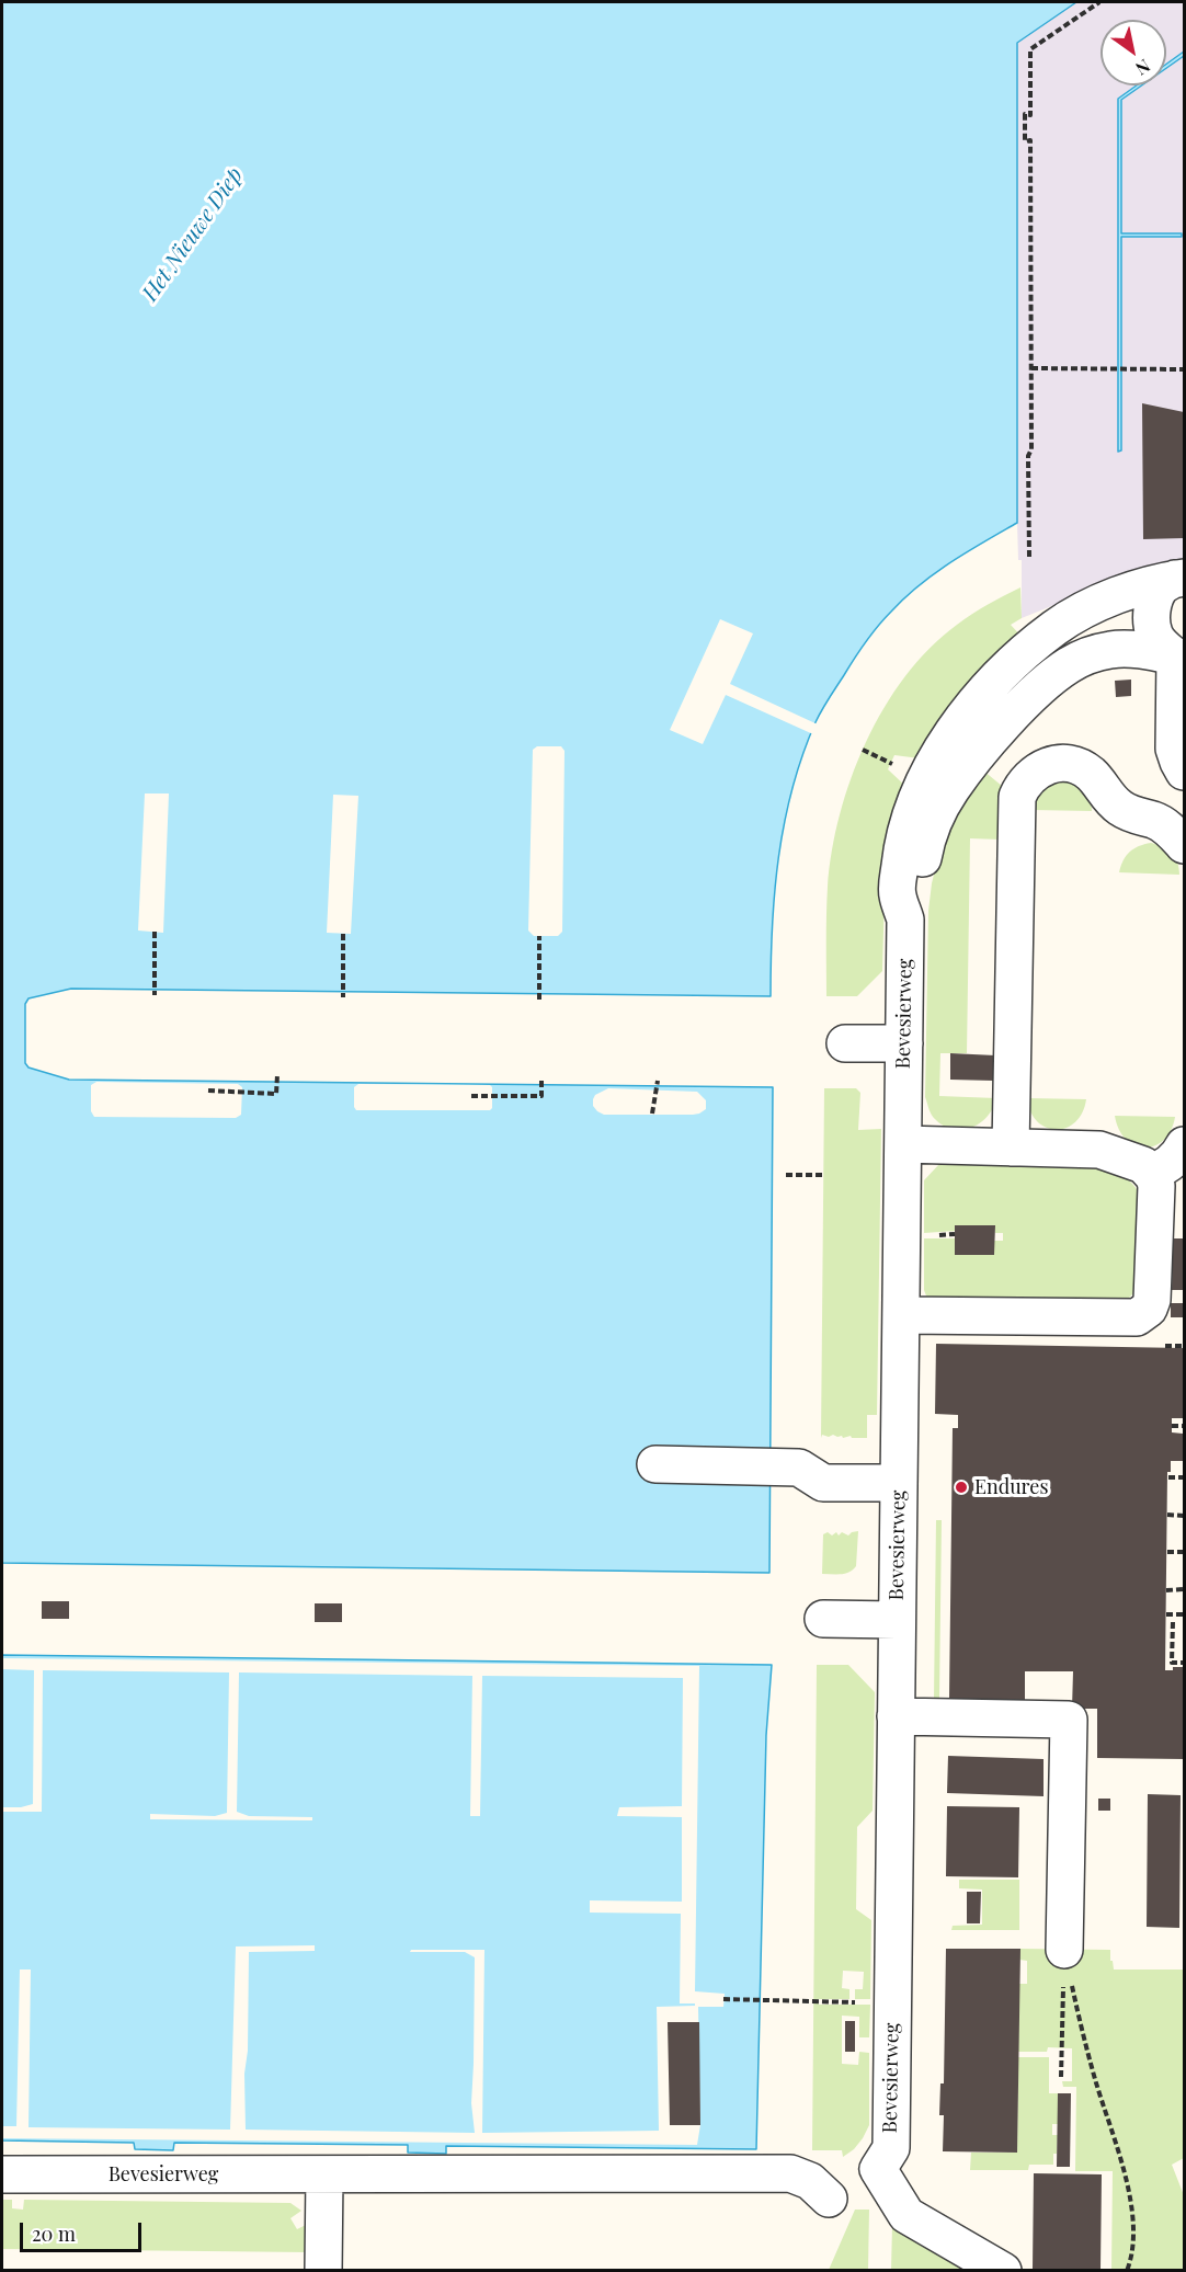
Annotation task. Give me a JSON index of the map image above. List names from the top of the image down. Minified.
{"streets":{"street":["Bevesierweg"]},"water":["Het Nieuwe Diep"],"places":["Endures"],"scale_bar":"20 m","north":"bottom right"}
